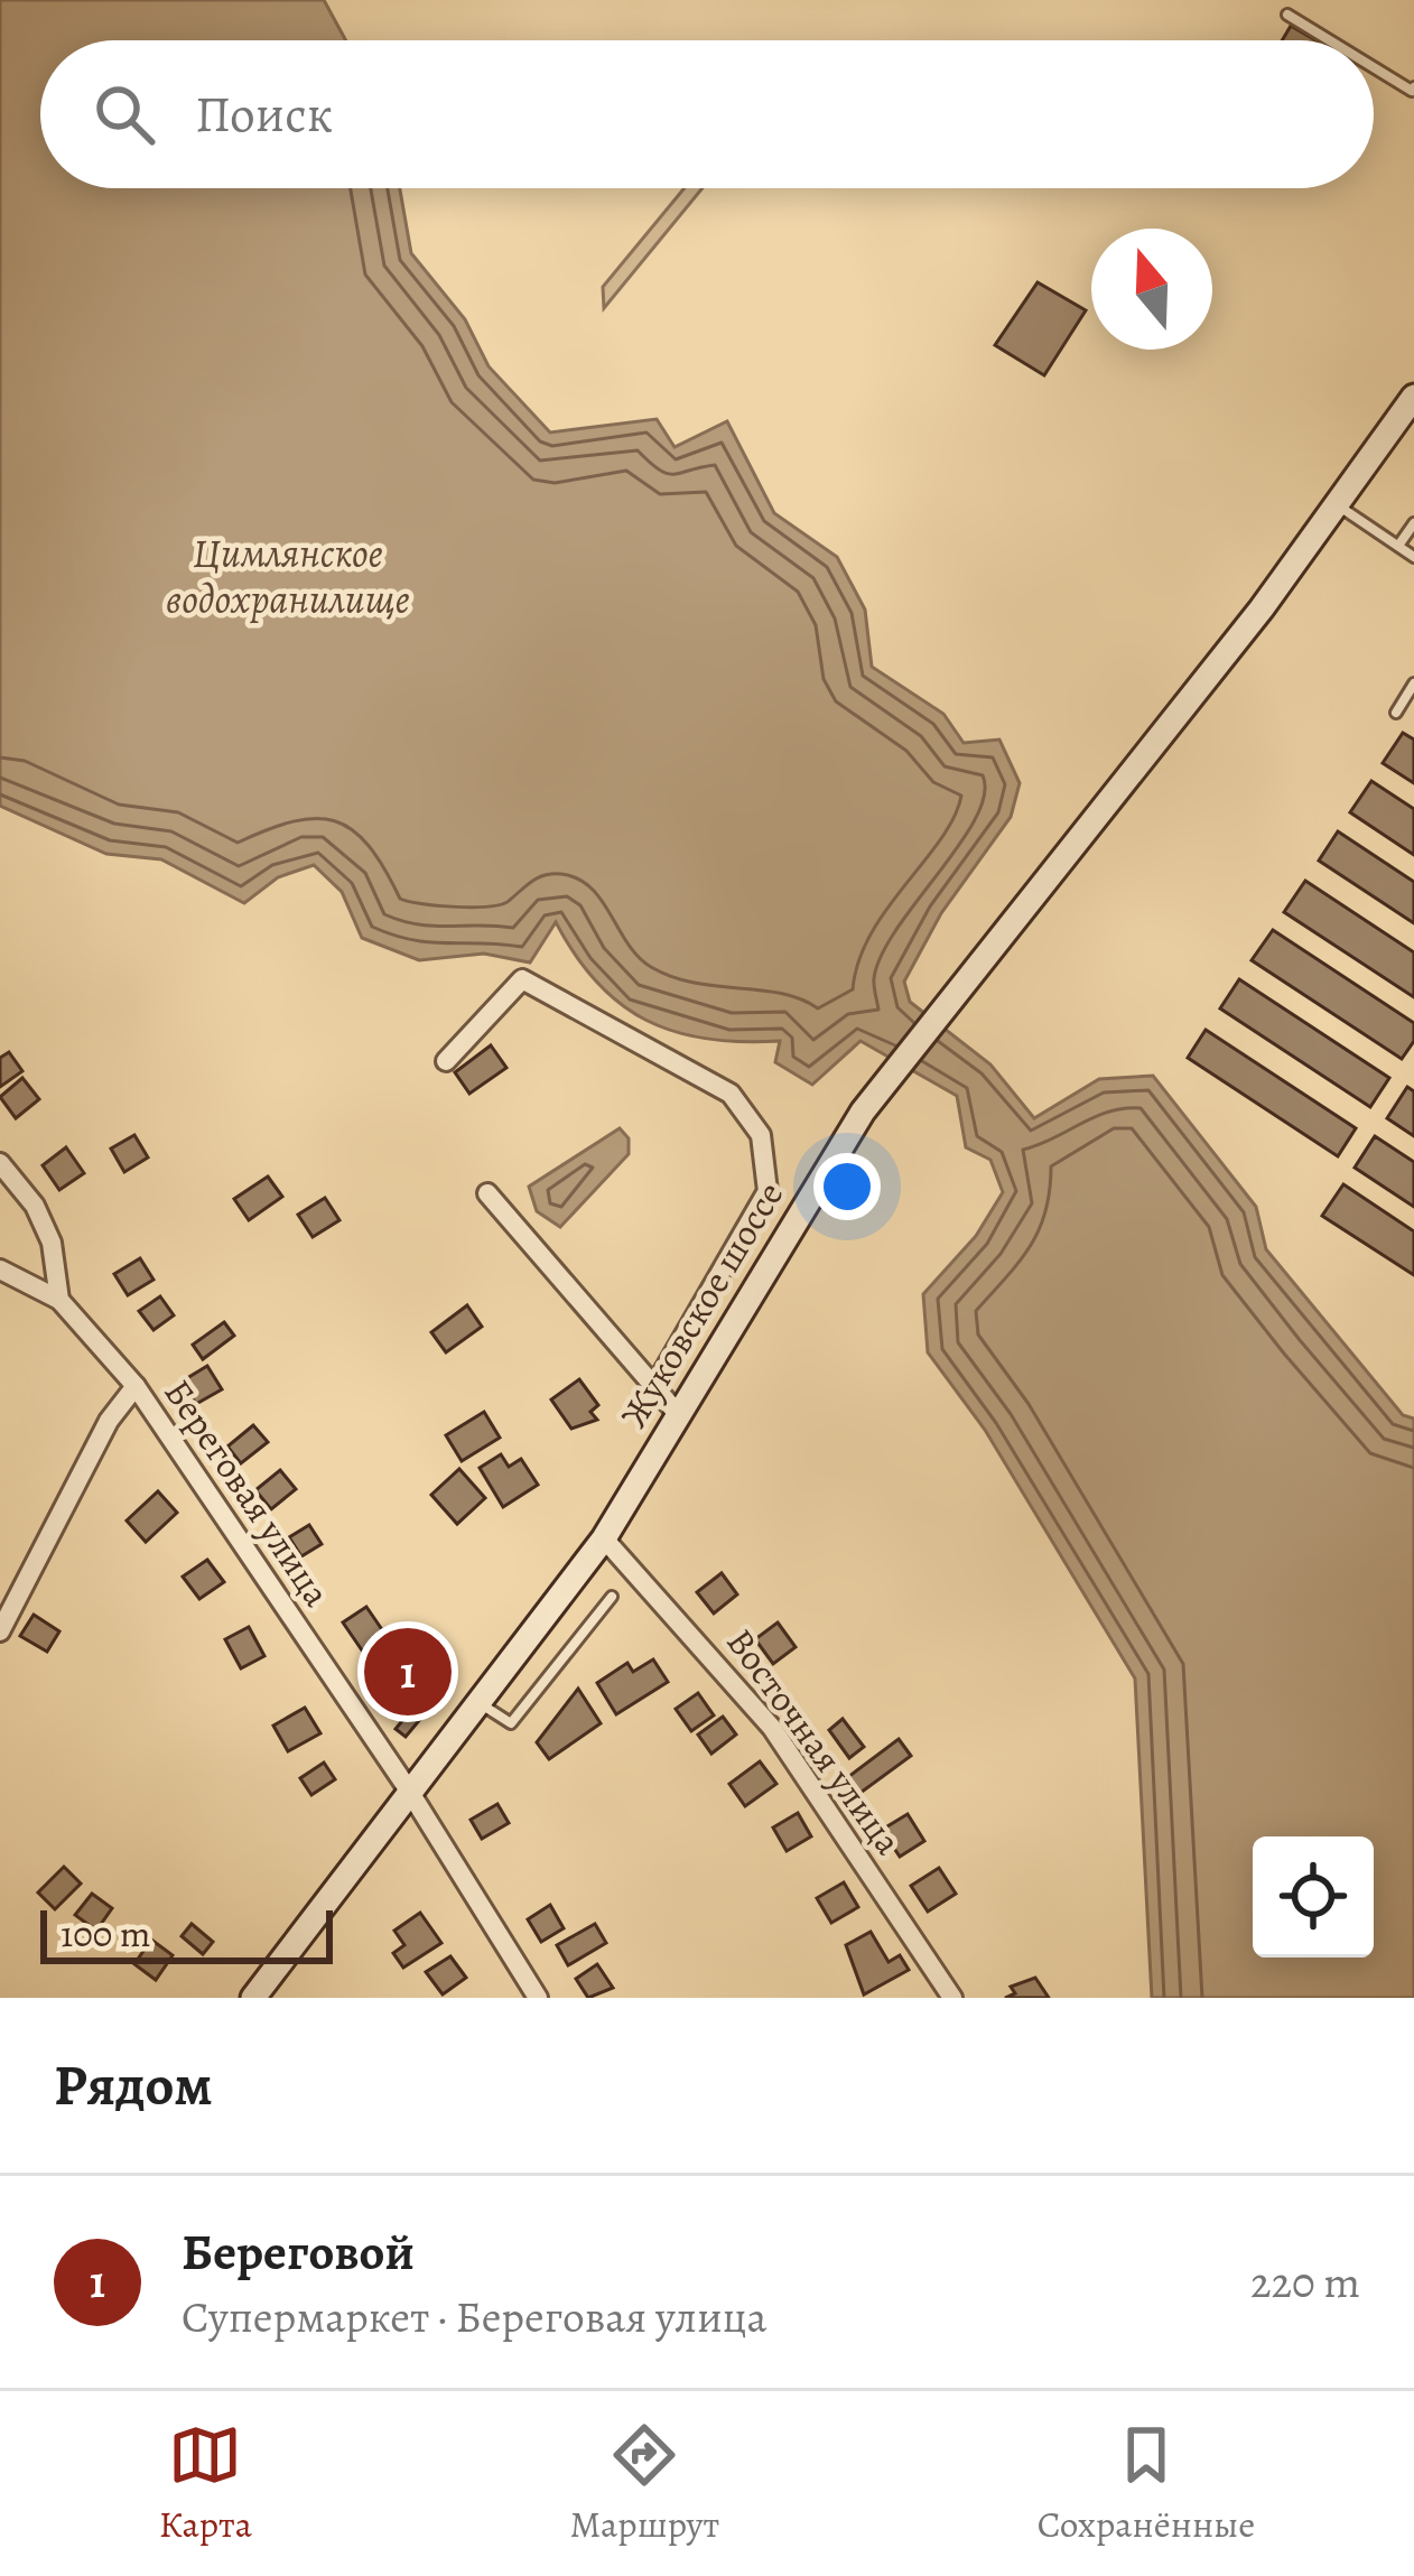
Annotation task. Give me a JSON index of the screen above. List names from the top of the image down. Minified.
{"streets":{"main road":["Жуковское шоссе"],"street":["Береговая улица","Восточная улица"]},"crossings":[["Жуковское шоссе","Береговая улица"],["Жуковское шоссе","Восточная улица"]],"water":["Цимлянское водохранилище"],"scale_bar":"100 m","north":"top","page":{"search":"Поиск","pins":"1","scale":"100 m","heading":"Рядом","list":[{"mark":"1","name":"Береговой","note":"Супермаркет · Береговая улица","value":"220 m"}],"nav":["Карта","Маршрут","Сохранённые"]}}
